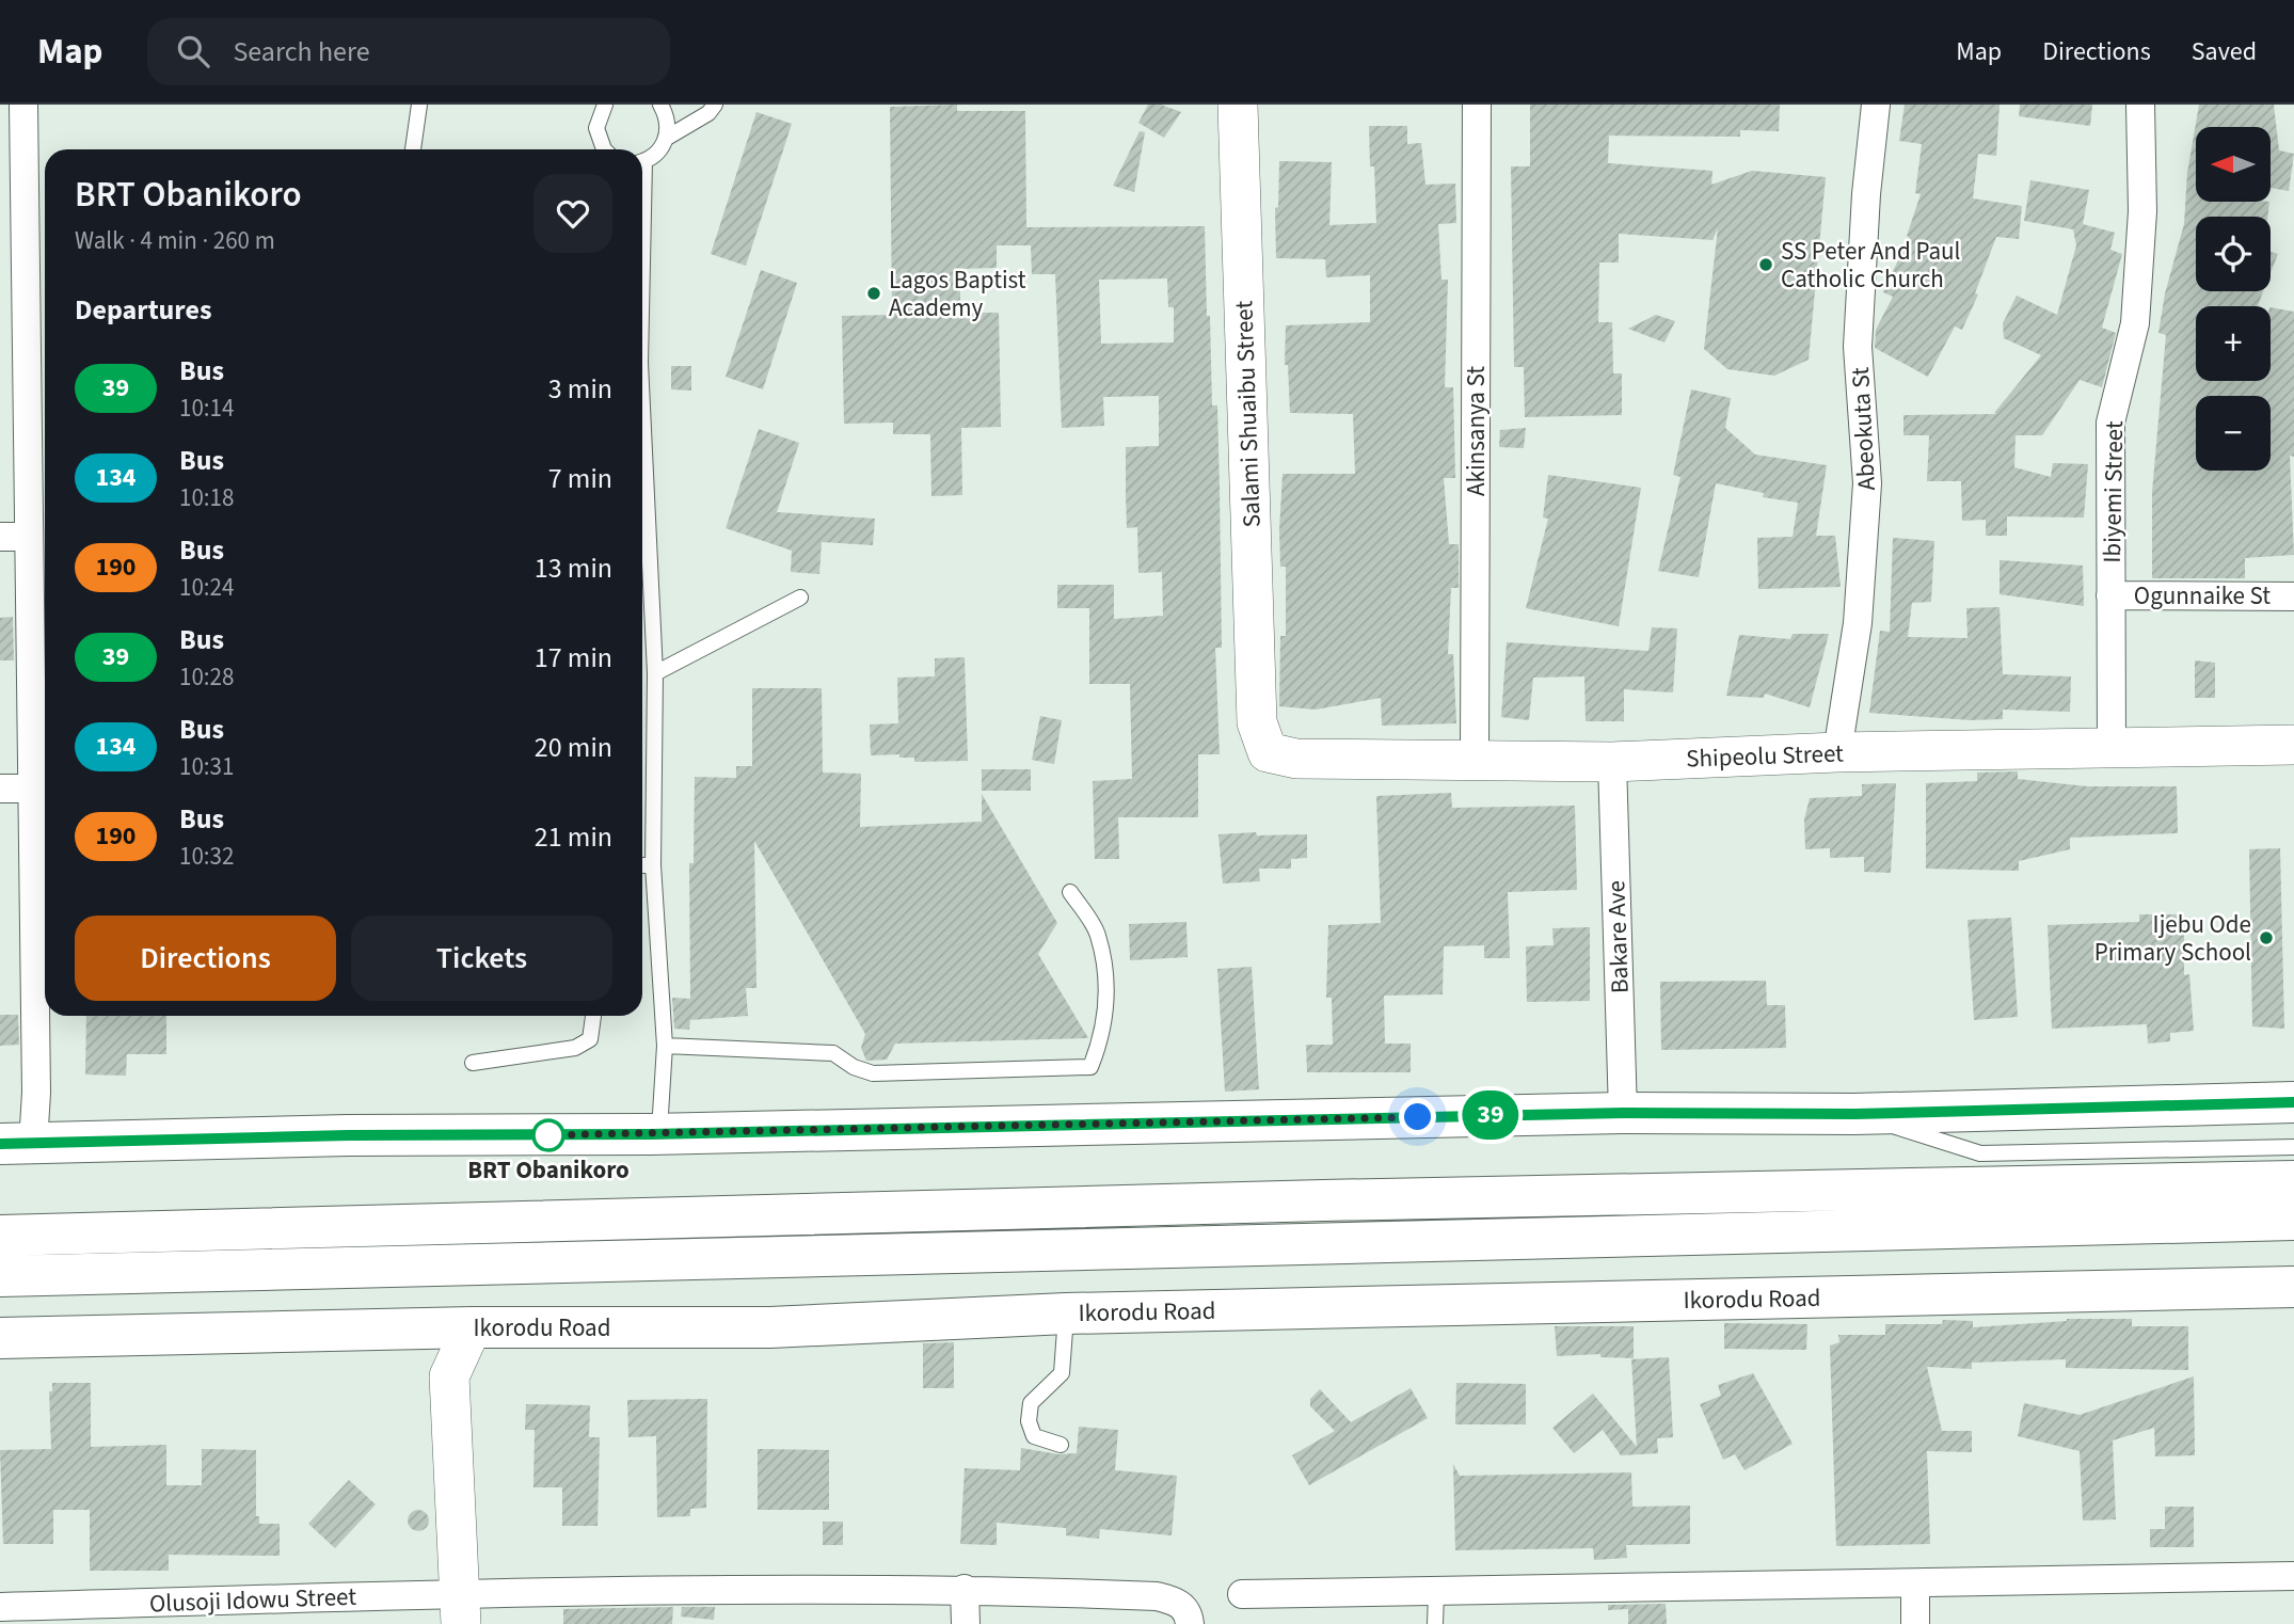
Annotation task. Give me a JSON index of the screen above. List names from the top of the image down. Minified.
{"streets":{"main road":["Ikorodu Road"],"street":["Salami Shuaibu Street","Abeokuta St","Akinsanya St","Ibiyemi Street","Ogunnaike St","Shipeolu Street","Bakare Ave","Olusoji Idowu Street"]},"crossings":[["Salami Shuaibu Street","Shipeolu Street"],["Abeokuta St","Shipeolu Street"],["Akinsanya St","Shipeolu Street"],["Ibiyemi Street","Ogunnaike St"],["Ibiyemi Street","Shipeolu Street"],["Shipeolu Street","Bakare Ave"]],"places":["SS Peter And Paul Catholic Church","Lagos Baptist Academy","Ijebu Ode Primary School","BRT Obanikoro"],"lines":["bus line 39"],"north":"left","page":{"header":"Map","search":"Search here","nav":["Map","Directions","Saved"],"on_map":"39","map_buttons":["+","−"],"heading":[["BRT Obanikoro","Walk · 4 min · 260 m"],"Departures"],"list":[{"mark":"39","name":"Bus","note":"10:14","value":"3 min"},{"mark":"134","name":"Bus","note":"10:18","value":"7 min"},{"mark":"190","name":"Bus","note":"10:24","value":"13 min"},{"mark":"39","name":"Bus","note":"10:28","value":"17 min"},{"mark":"134","name":"Bus","note":"10:31","value":"20 min"},{"mark":"190","name":"Bus","note":"10:32","value":"21 min"}],"buttons":["Directions","Tickets"]}}
